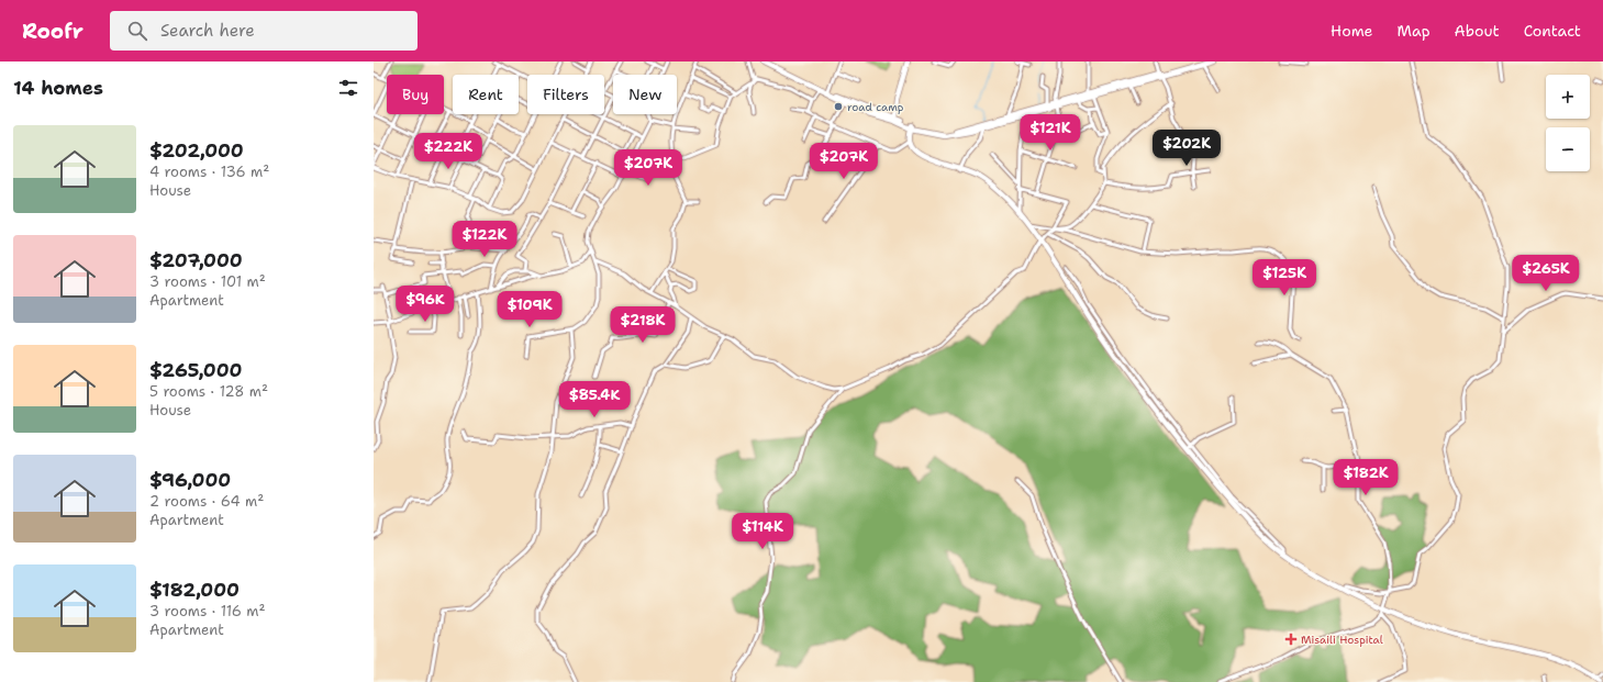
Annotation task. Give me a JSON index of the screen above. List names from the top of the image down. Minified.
{"places":{"other":["road camp"],"health":["Misaili Hospital"]},"page":{"header":"Roofr","search":"Search here","nav":["Home","Map","About","Contact"],"heading":"14 homes","map_buttons":["+","−"],"chip":["Buy","Rent","Filters","New"],"list":[{"name":"$202,000","note":"4 rooms · 136 m² · House"},{"name":"$207,000","note":"3 rooms · 101 m² · Apartment"},{"name":"$265,000","note":"5 rooms · 128 m² · House"},{"name":"$96,000","note":"2 rooms · 64 m² · Apartment"},{"name":"$182,000","note":"3 rooms · 116 m² · Apartment"}],"price":["$121K","$202K","$222K","$207K","$207K","$122K","$265K","$125K","$96K","$109K","$218K","$85.4K","$182K","$114K"]}}
